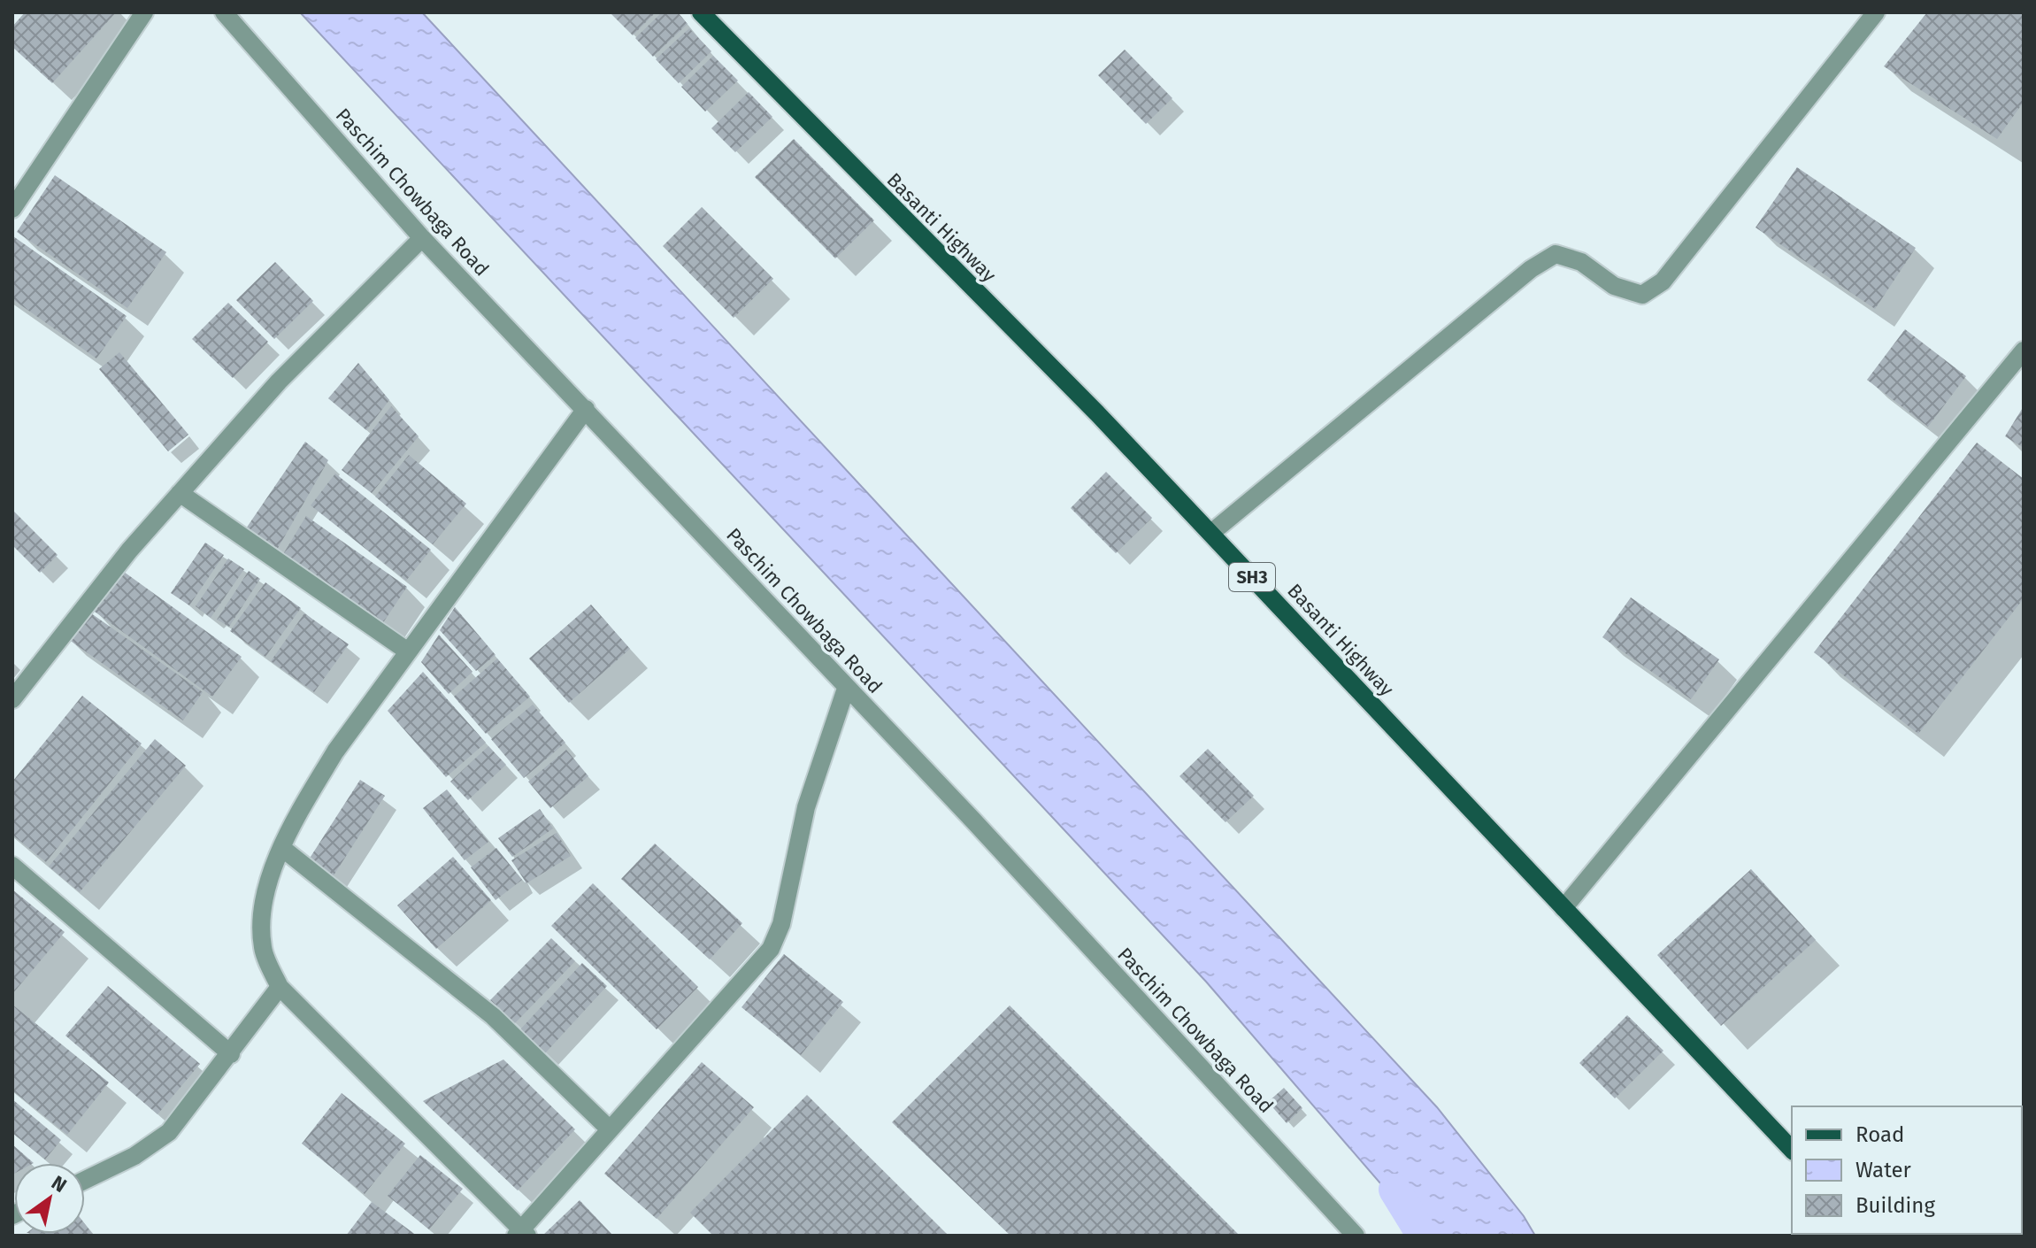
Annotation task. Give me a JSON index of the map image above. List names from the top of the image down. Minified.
{"streets":{"main road":["Basanti Highway","SH3"],"street":["Paschim Chowbaga Road"]},"legend":["Road","Water","Building"],"north":"top right"}
